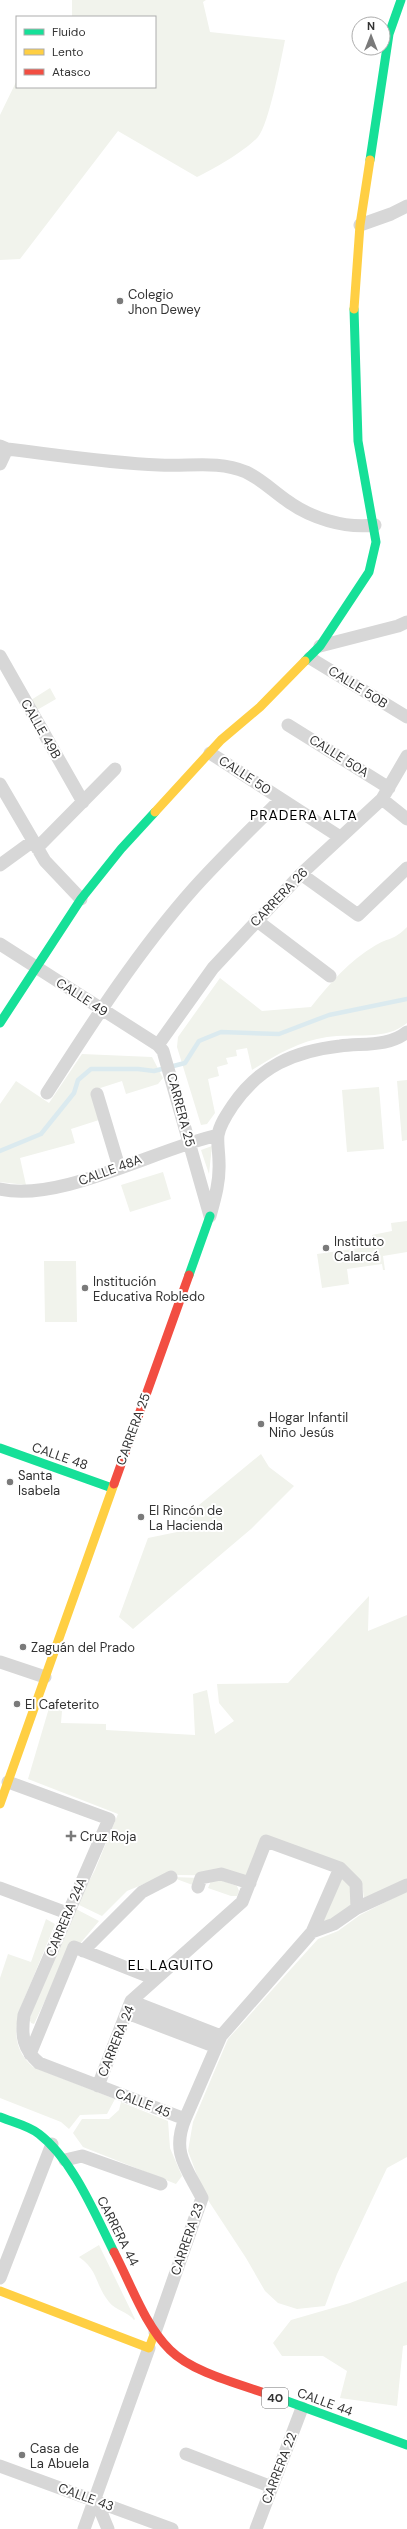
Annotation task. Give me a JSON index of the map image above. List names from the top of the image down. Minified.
{"streets":{"main road":["CARRERA 25","CALLE 48","CARRERA 44","CARRERA 23","40","CALLE 44"],"street":["CALLE 50B","CALLE 49B","CALLE 50A","CALLE 50","CARRERA 26","CALLE 49","CALLE 48A","CARRERA 24A","CARRERA 24","CALLE 45","CARRERA 22","CALLE 43"]},"crossings":[["CALLE 50A","CARRERA 26"],["CALLE 50","CARRERA 26"],["CARRERA 26","CALLE 49"],["CARRERA 26","CARRERA 25"],["CALLE 49","CARRERA 25"],["CARRERA 25","CALLE 48A"],["CARRERA 25","CALLE 48"],["CARRERA 25","CARRERA 24A"],["CARRERA 24A","CALLE 45"],["CARRERA 24","CALLE 45"],["CALLE 45","CARRERA 23"],["CARRERA 44","CARRERA 23"],["CARRERA 44","40"],["CARRERA 44","CALLE 44"],["CARRERA 23","CALLE 44"],["CARRERA 23","CALLE 43"],["CALLE 44","CARRERA 22"]],"districts":["PRADERA ALTA","EL LAGUITO"],"places":{"other":["Colegio Jhon Dewey","Instituto Calarcá","Institución Educativa Robledo","Hogar Infantil Niño Jesús","Santa Isabela","El Rincón de La Hacienda","Zaguán del Prado","El Cafeterito","Casa de La Abuela"],"health":["Cruz Roja"]},"legend":["Fluido","Lento","Atasco"],"north":"top"}
